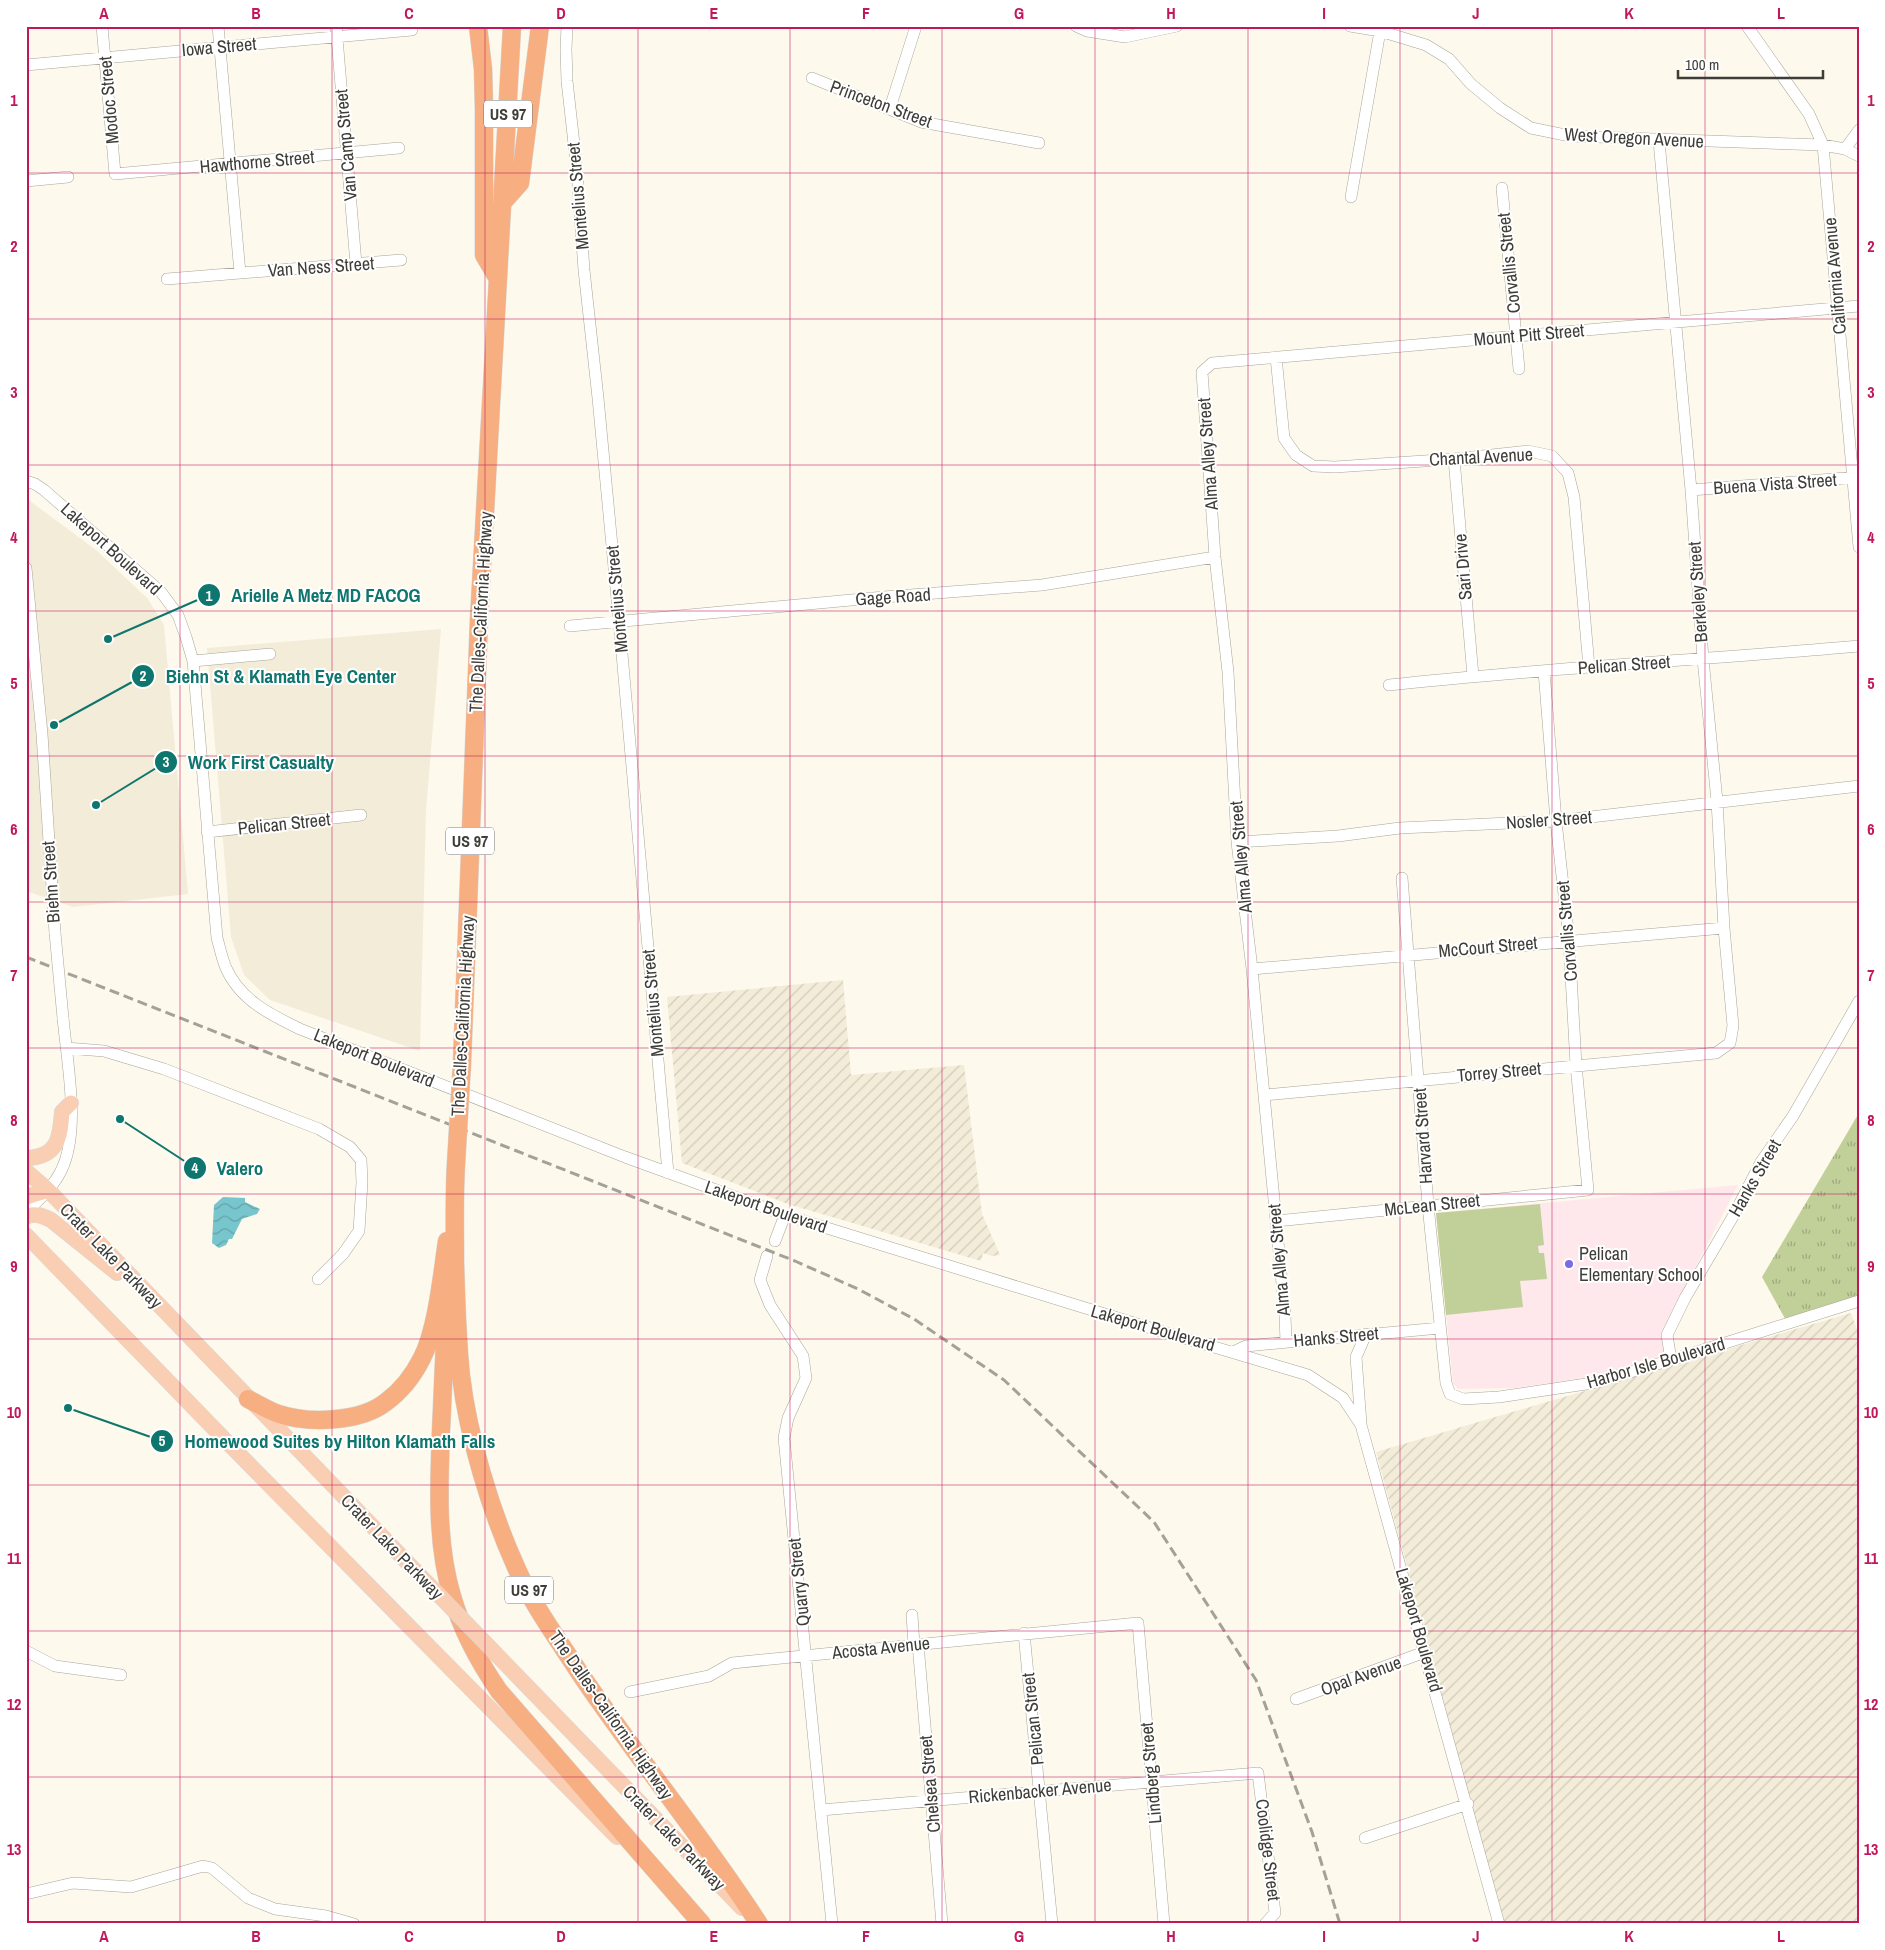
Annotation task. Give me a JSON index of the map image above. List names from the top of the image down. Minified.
{"streets":{"highway":["US 97","The Dalles-California Highway"],"main road":["Crater Lake Parkway"],"street":["Iowa Street","Modoc Street","Princeton Street","West Oregon Avenue","Van Camp Street","Hawthorne Street","Montelius Street","Corvallis Street","Van Ness Street","California Avenue","Mount Pitt Street","Alma Alley Street","Chantal Avenue","Buena Vista Street","Lakeport Boulevard","Sari Drive","Berkeley Street","Gage Road","Pelican Street","Nosler Street","Biehn Street","McCourt Street","Torrey Street","Harvard Street","Hanks Street","McLean Street","Harbor Isle Boulevard","Quarry Street","Acosta Avenue","Opal Avenue","Lindberg Street","Chelsea Street","Rickenbacker Avenue","Coolidge Street"]},"crossings":[["Iowa Street","Modoc Street"],["Iowa Street","Van Camp Street"],["Modoc Street","Hawthorne Street"],["US 97","The Dalles-California Highway"],["West Oregon Avenue","California Avenue"],["West Oregon Avenue","Berkeley Street"],["Van Camp Street","Hawthorne Street"],["Van Camp Street","Van Ness Street"],["Montelius Street","Lakeport Boulevard"],["Montelius Street","Gage Road"],["Corvallis Street","Mount Pitt Street"],["Corvallis Street","Pelican Street"],["Corvallis Street","Nosler Street"],["Corvallis Street","McCourt Street"],["Corvallis Street","Torrey Street"],["Corvallis Street","McLean Street"],["California Avenue","Mount Pitt Street"],["California Avenue","Buena Vista Street"],["Mount Pitt Street","Alma Alley Street"],["Mount Pitt Street","Chantal Avenue"],["Mount Pitt Street","Berkeley Street"],["Alma Alley Street","Gage Road"],["Alma Alley Street","Nosler Street"],["Alma Alley Street","McCourt Street"],["Alma Alley Street","Torrey Street"],["Alma Alley Street","Hanks Street"],["Alma Alley Street","McLean Street"],["Chantal Avenue","Sari Drive"],["Chantal Avenue","Pelican Street"],["Buena Vista Street","Berkeley Street"],["Lakeport Boulevard","Pelican Street"],["Lakeport Boulevard","Hanks Street"],["Lakeport Boulevard","Opal Avenue"],["Sari Drive","Pelican Street"],["Berkeley Street","Pelican Street"],["Berkeley Street","Nosler Street"],["Berkeley Street","McCourt Street"],["Berkeley Street","Torrey Street"],["The Dalles-California Highway","Crater Lake Parkway"],["Pelican Street","Acosta Avenue"],["Pelican Street","Rickenbacker Avenue"],["Biehn Street","Crater Lake Parkway"],["McCourt Street","Harvard Street"],["Torrey Street","Harvard Street"],["Harvard Street","Hanks Street"],["Harvard Street","McLean Street"],["Harvard Street","Harbor Isle Boulevard"],["Hanks Street","Harbor Isle Boulevard"],["Quarry Street","Acosta Avenue"],["Quarry Street","Rickenbacker Avenue"],["Acosta Avenue","Lindberg Street"],["Acosta Avenue","Chelsea Street"],["Lindberg Street","Rickenbacker Avenue"],["Chelsea Street","Rickenbacker Avenue"],["Rickenbacker Avenue","Coolidge Street"]],"places":["Arielle A Metz MD FACOG","Biehn St & Klamath Eye Center","Work First Casualty","Valero","Pelican Elementary School","Homewood Suites by Hilton Klamath Falls"],"scale_bar":"100 m","grid":{"columns":["A","B","C","D","E","F","G","H","I","J","K","L"],"rows":["1","2","3","4","5","6","7","8","9","10","11","12","13"]}}
